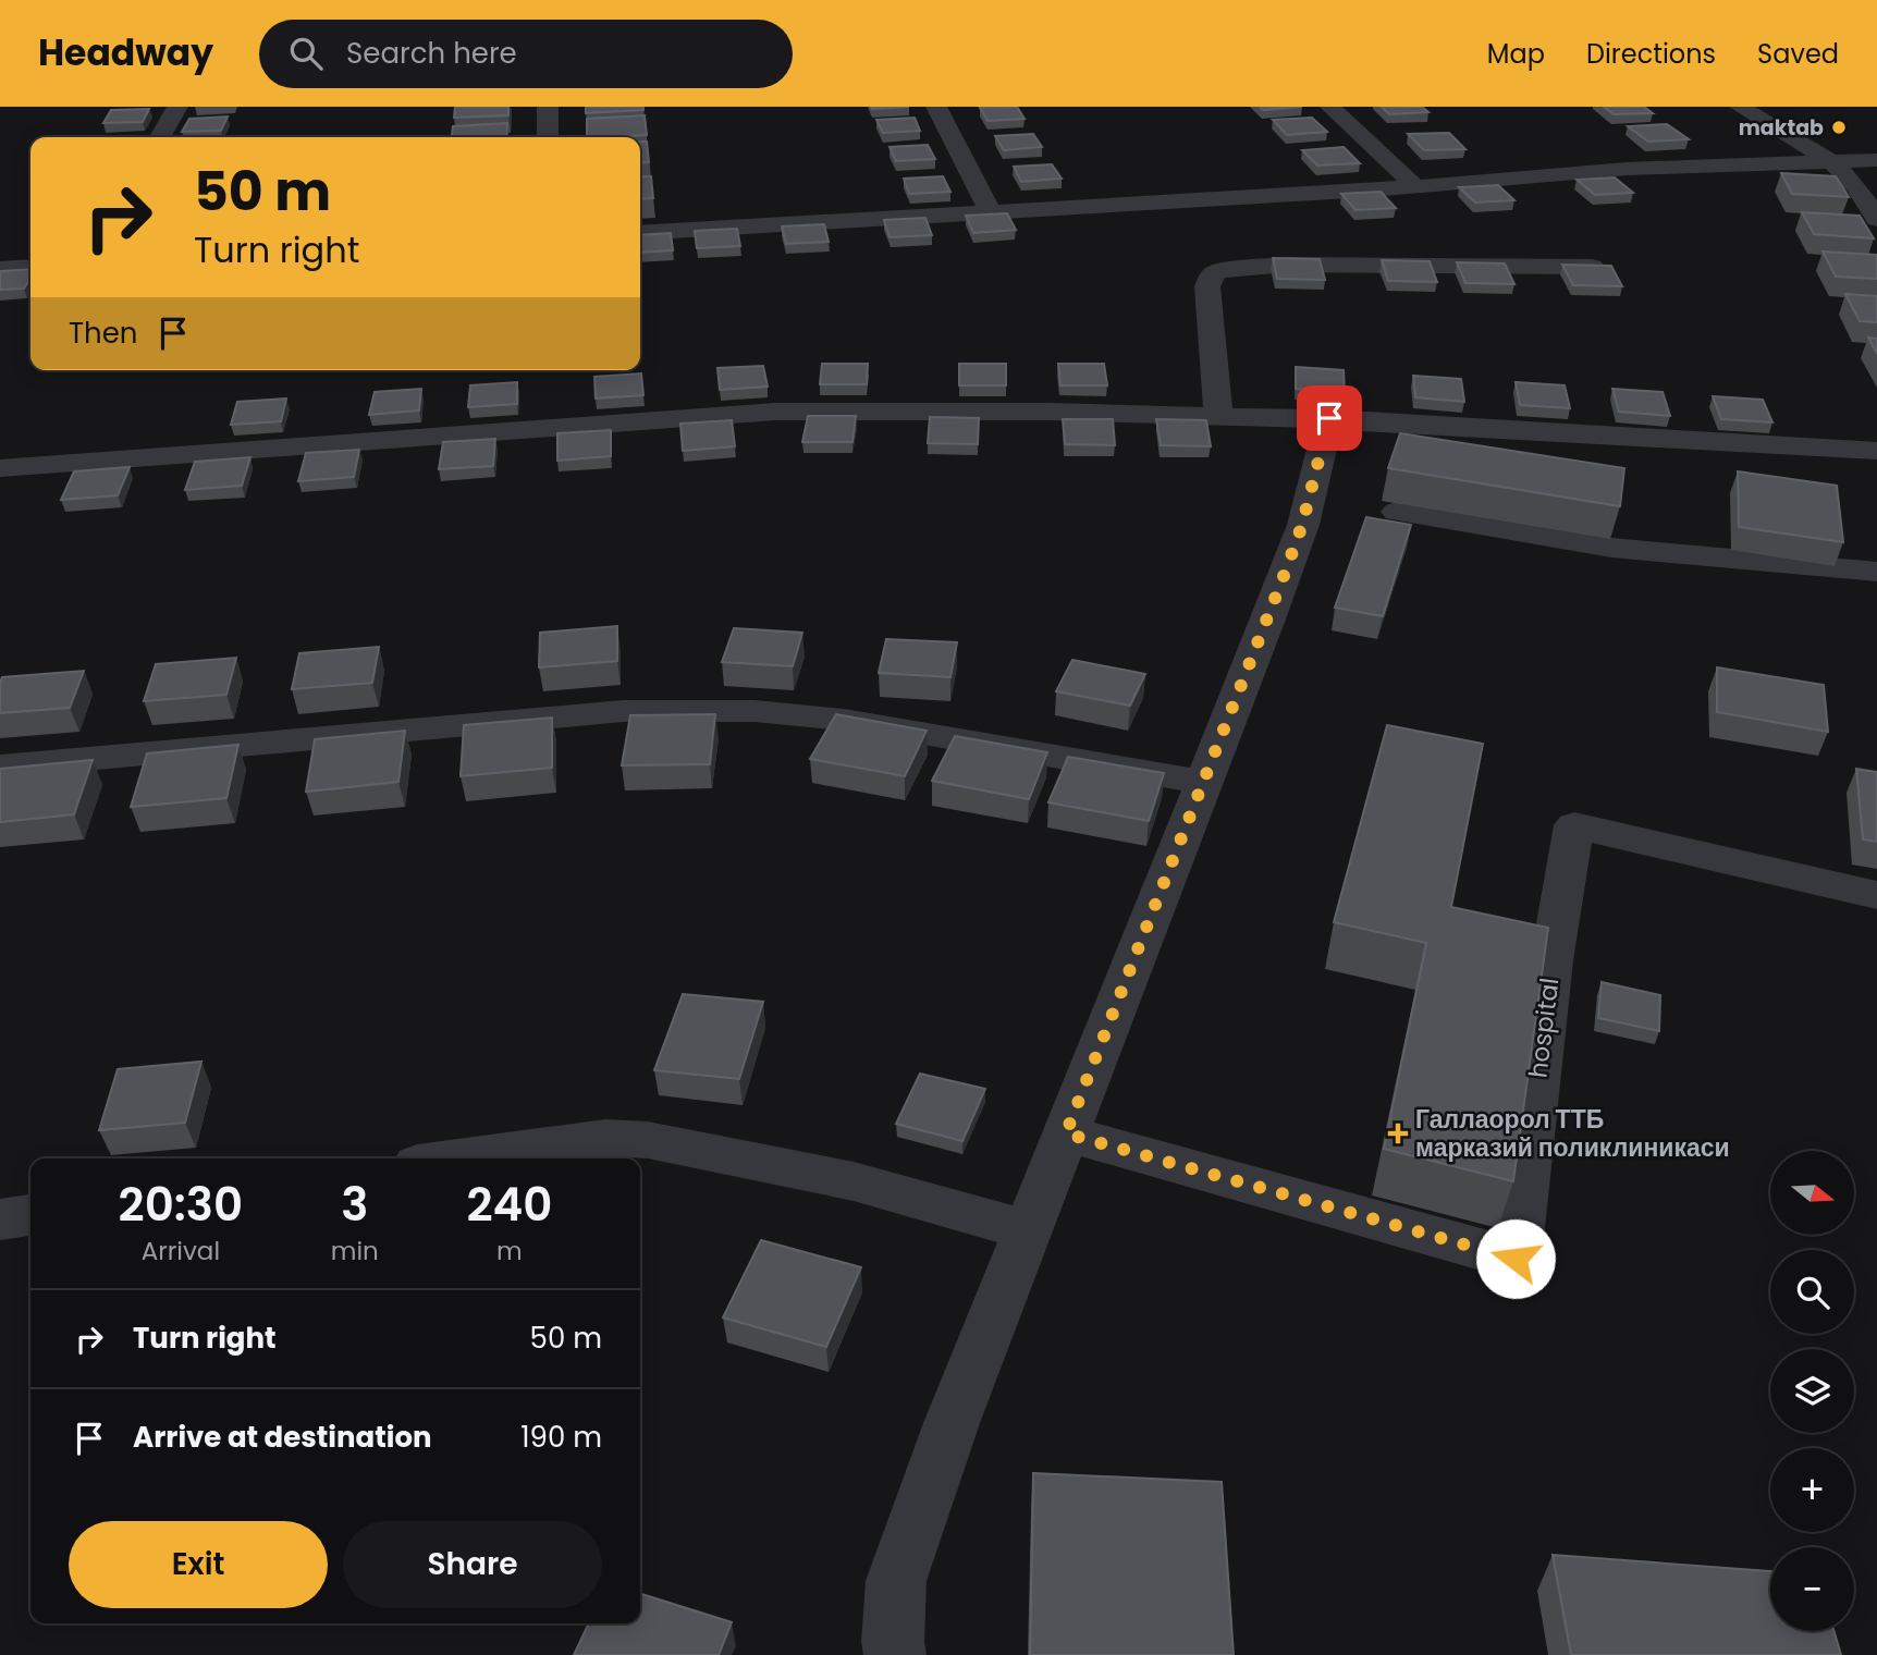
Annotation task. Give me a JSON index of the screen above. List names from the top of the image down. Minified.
{"streets":{"lane":["hospital"]},"places":{"other":["maktab"],"health":["Галлаорол ТТБ марказий поликлиникаси"]},"north":"right","page":{"header":"Headway","search":"Search here","nav":["Map","Directions","Saved"],"turn":["50 m","Turn right"],"then":"Then","map_buttons":["+","−"],"eta":["20:30","Arrival","3","min","240","m"],"list":[{"name":"Turn right","value":"50 m"},{"name":"Arrive at destination","value":"190 m"}],"buttons":["Exit","Share"]}}
